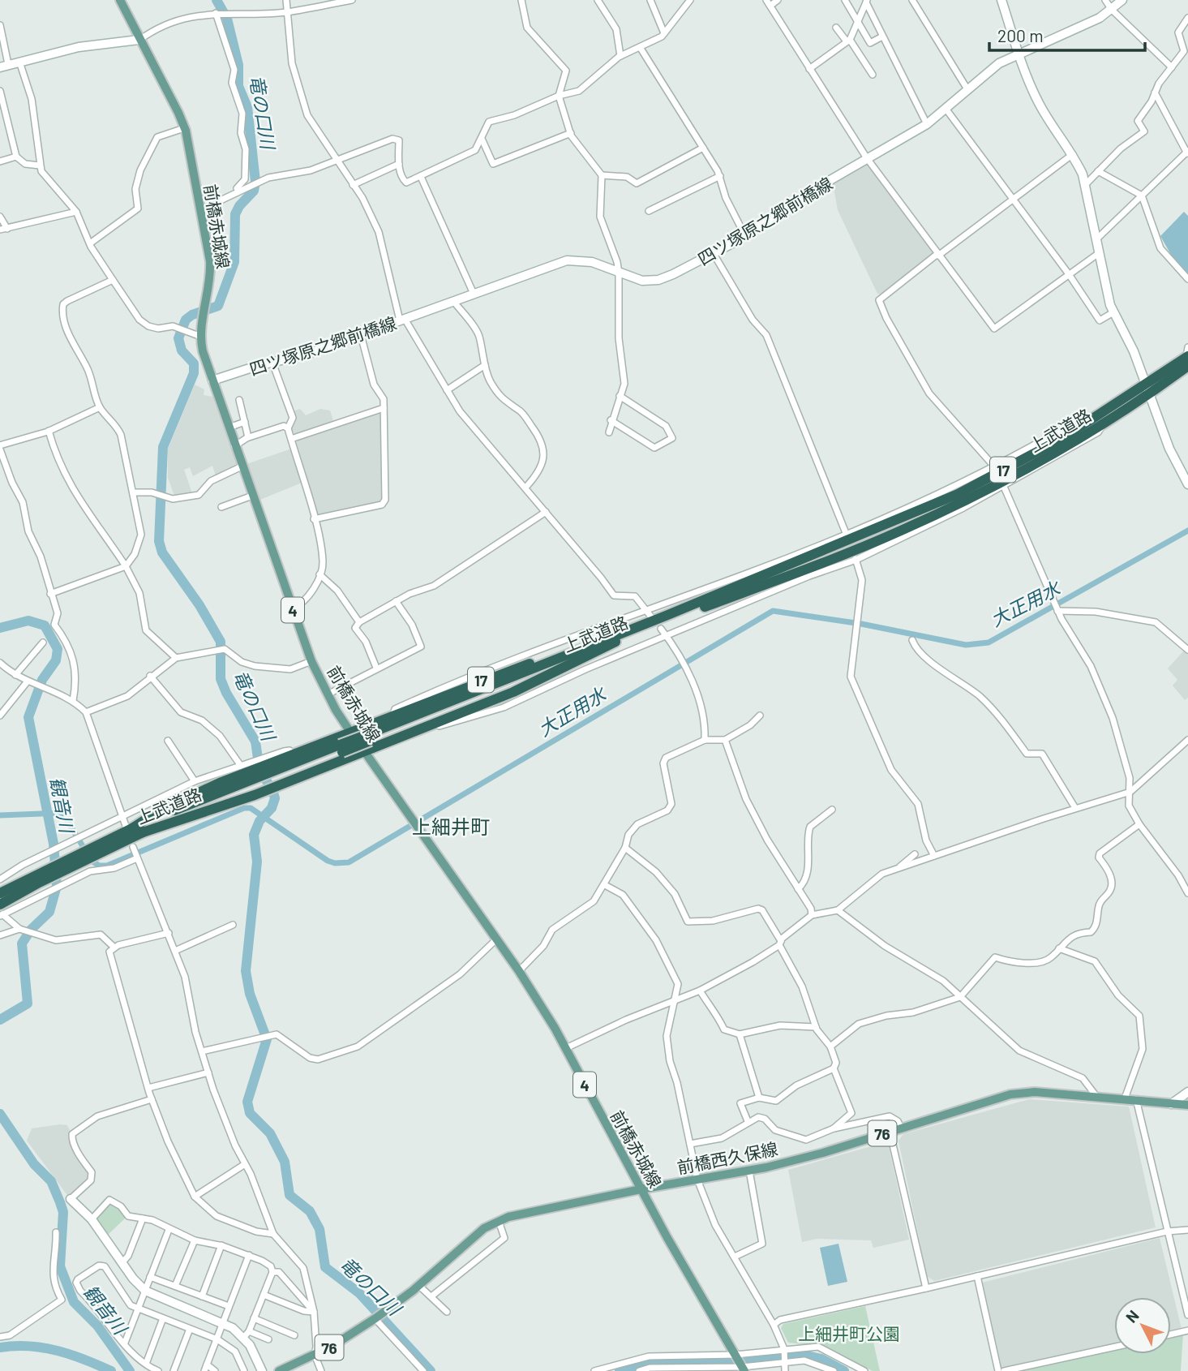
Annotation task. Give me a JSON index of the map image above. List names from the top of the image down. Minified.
{"streets":{"highway":["上武道路","17"],"main road":["四ツ塚原之郷前橋線","前橋赤城線","4","76","前橋西久保線"]},"crossings":[["四ツ塚原之郷前橋線","前橋赤城線"],["前橋赤城線","17"],["前橋赤城線","前橋西久保線"],["上武道路","17"]],"districts":["上細井町"],"water":["竜の口川","大正用水","観音川"],"parks":["上細井町公園"],"scale_bar":"200 m","north":"top left"}
